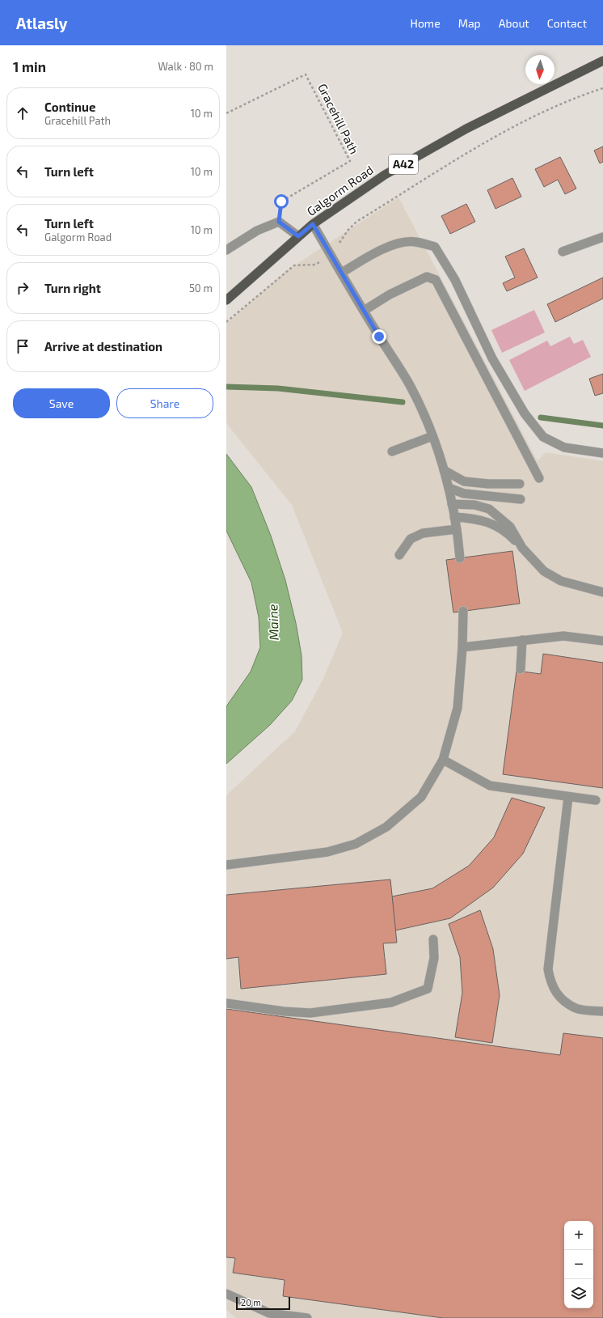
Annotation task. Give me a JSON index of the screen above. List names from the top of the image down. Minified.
{"streets":{"main road":["A42","Galgorm Road"],"path":["Gracehill Path"]},"water":["Maine"],"scale_bar":"20 m","north":"bottom","page":{"header":"Atlasly","nav":["Home","Map","About","Contact"],"heading":["1 min","Walk · 80 m"],"list":[["Continue","Gracehill Path","10 m"],["Turn left","10 m"],["Turn left","Galgorm Road","10 m"],["Turn right","50 m"],"Arrive at destination"],"buttons":["Save","Share"],"map_buttons":["+","−"],"scale":"20 m"}}
